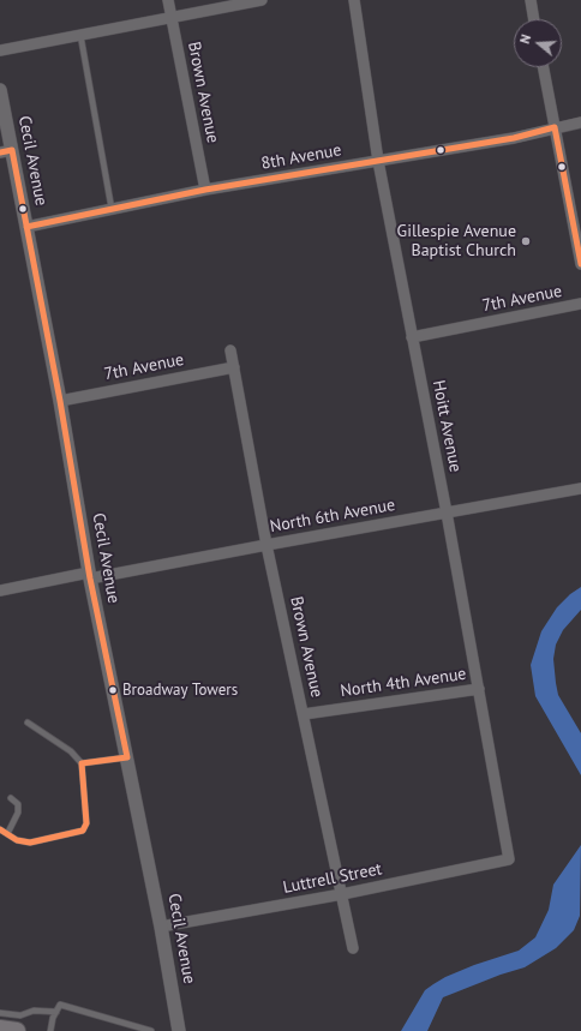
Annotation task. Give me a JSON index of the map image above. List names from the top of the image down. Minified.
{"streets":{"street":["Brown Avenue","8th Avenue","Cecil Avenue","7th Avenue","Hoitt Avenue","North 6th Avenue","North 4th Avenue","Luttrell Street"]},"crossings":[["Brown Avenue","8th Avenue"],["Brown Avenue","7th Avenue"],["Brown Avenue","North 6th Avenue"],["Brown Avenue","North 4th Avenue"],["Brown Avenue","Luttrell Street"],["8th Avenue","Cecil Avenue"],["8th Avenue","Hoitt Avenue"],["Cecil Avenue","7th Avenue"],["Cecil Avenue","North 6th Avenue"],["Cecil Avenue","Luttrell Street"],["7th Avenue","Hoitt Avenue"],["Hoitt Avenue","North 6th Avenue"],["Hoitt Avenue","North 4th Avenue"],["Hoitt Avenue","Luttrell Street"]],"places":["Gillespie Avenue Baptist Church","Broadway Towers"],"north":"left"}
